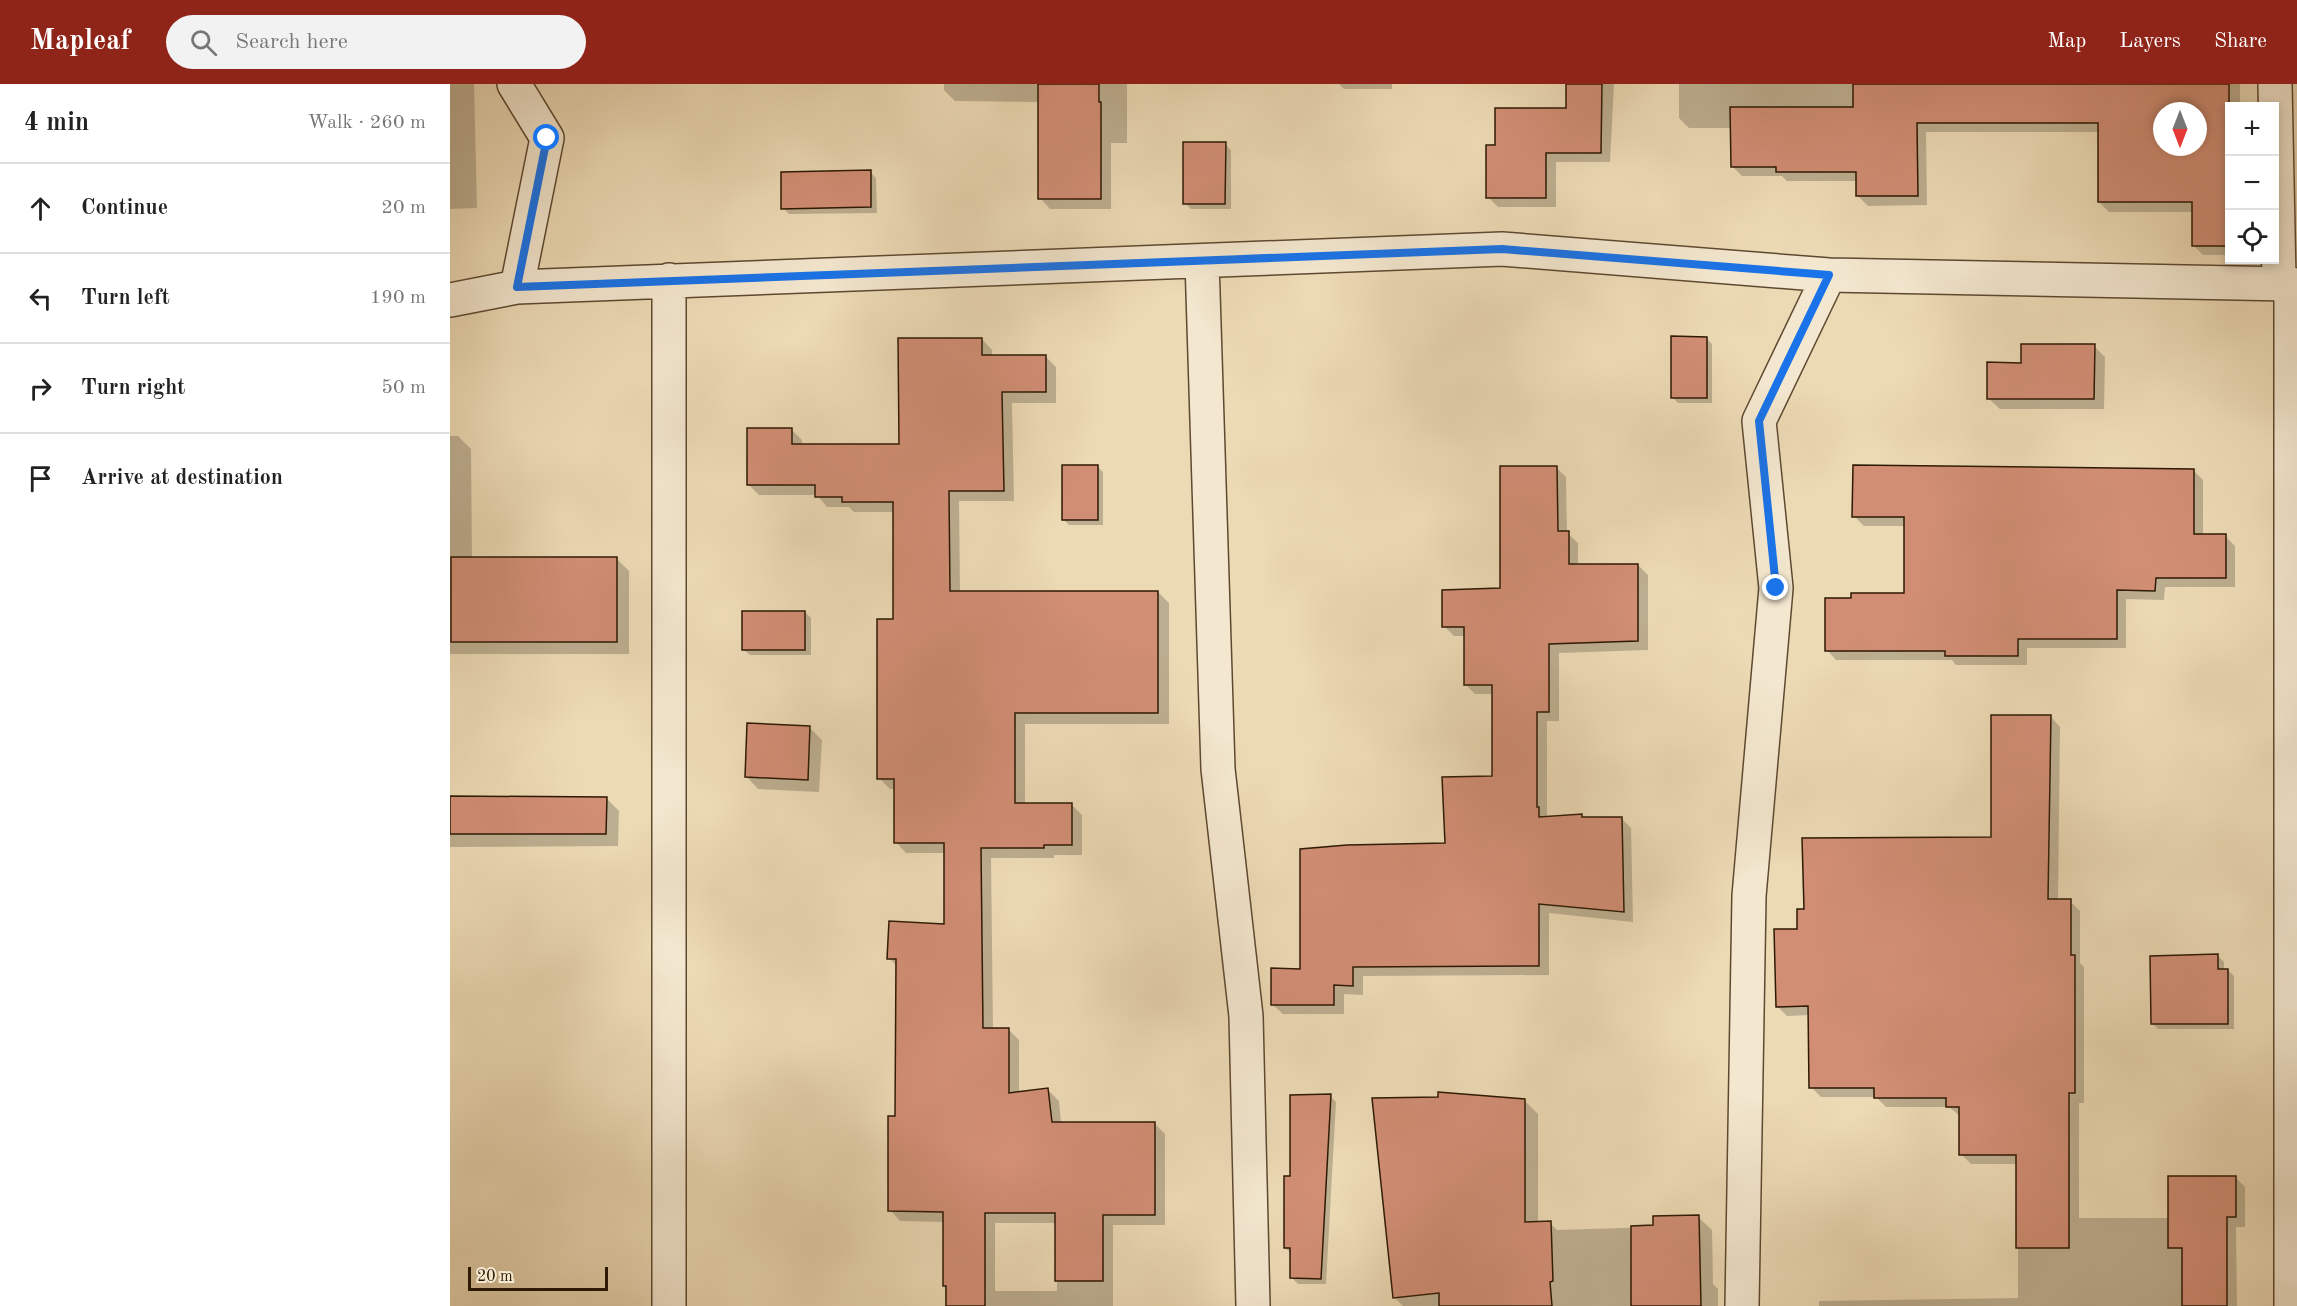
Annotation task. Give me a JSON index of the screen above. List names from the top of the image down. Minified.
{"scale_bar":"20 m","north":"bottom","page":{"header":"Mapleaf","search":"Search here","nav":["Map","Layers","Share"],"heading":["4 min","Walk · 260 m"],"map_buttons":["+","−"],"list":[["Continue","20 m"],["Turn left","190 m"],["Turn right","50 m"],"Arrive at destination"],"scale":"20 m"}}
